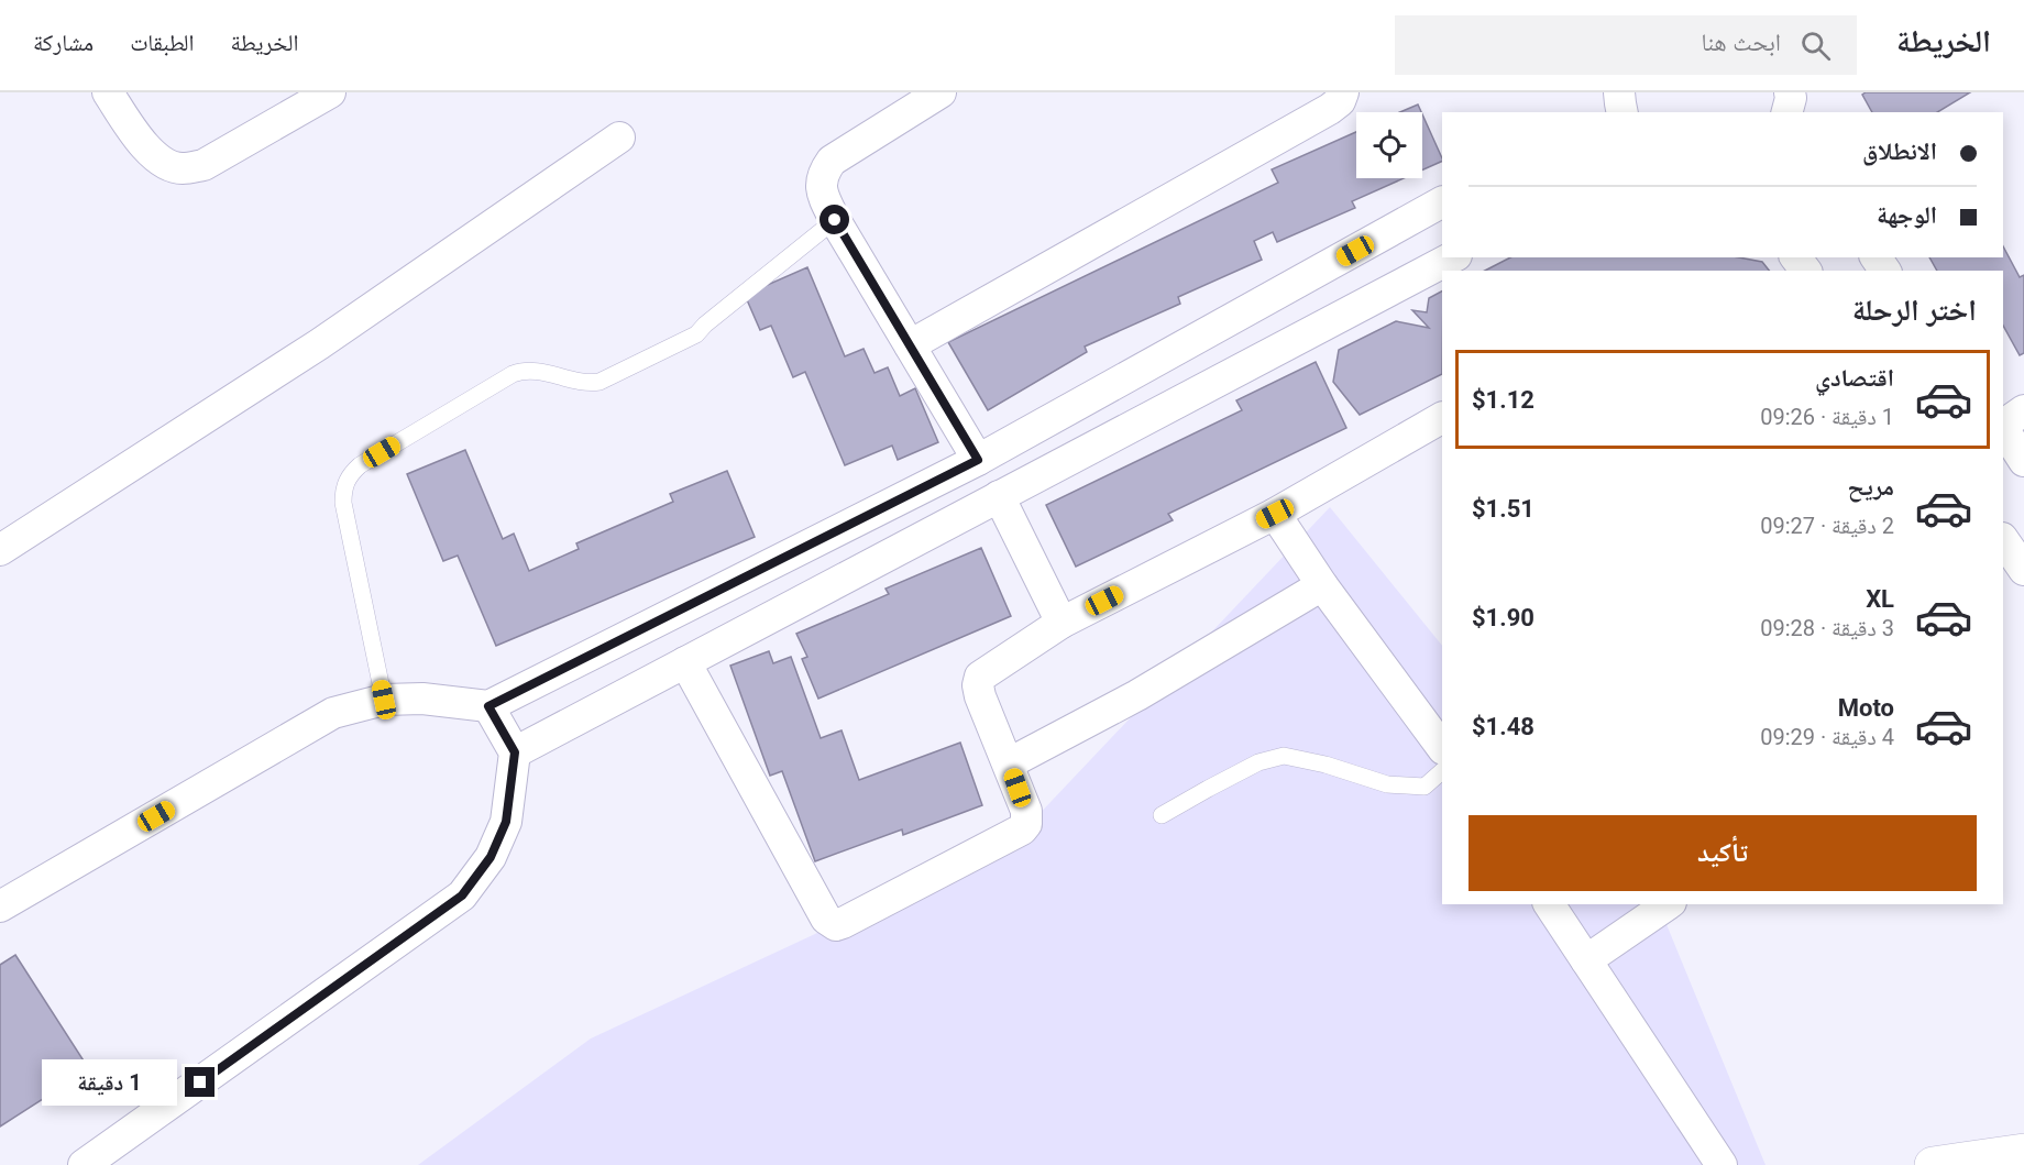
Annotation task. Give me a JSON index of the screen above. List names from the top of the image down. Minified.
{"page":{"header":"الخريطة","search":"ابحث هنا","nav":["الخريطة","الطبقات","مشاركة"],"banner":["الانطلاق","الوجهة"],"heading":"اختر الرحلة","list":[{"name":"اقتصادي","note":"1 دقيقة · 09:26","value":"$1.12"},{"name":"مريح","note":"2 دقيقة · 09:27","value":"$1.51"},{"name":"XL","note":"3 دقيقة · 09:28","value":"$1.90"},{"name":"Moto","note":"4 دقيقة · 09:29","value":"$1.48"}],"buttons":"تأكيد","bubble":"1 دقيقة"}}
